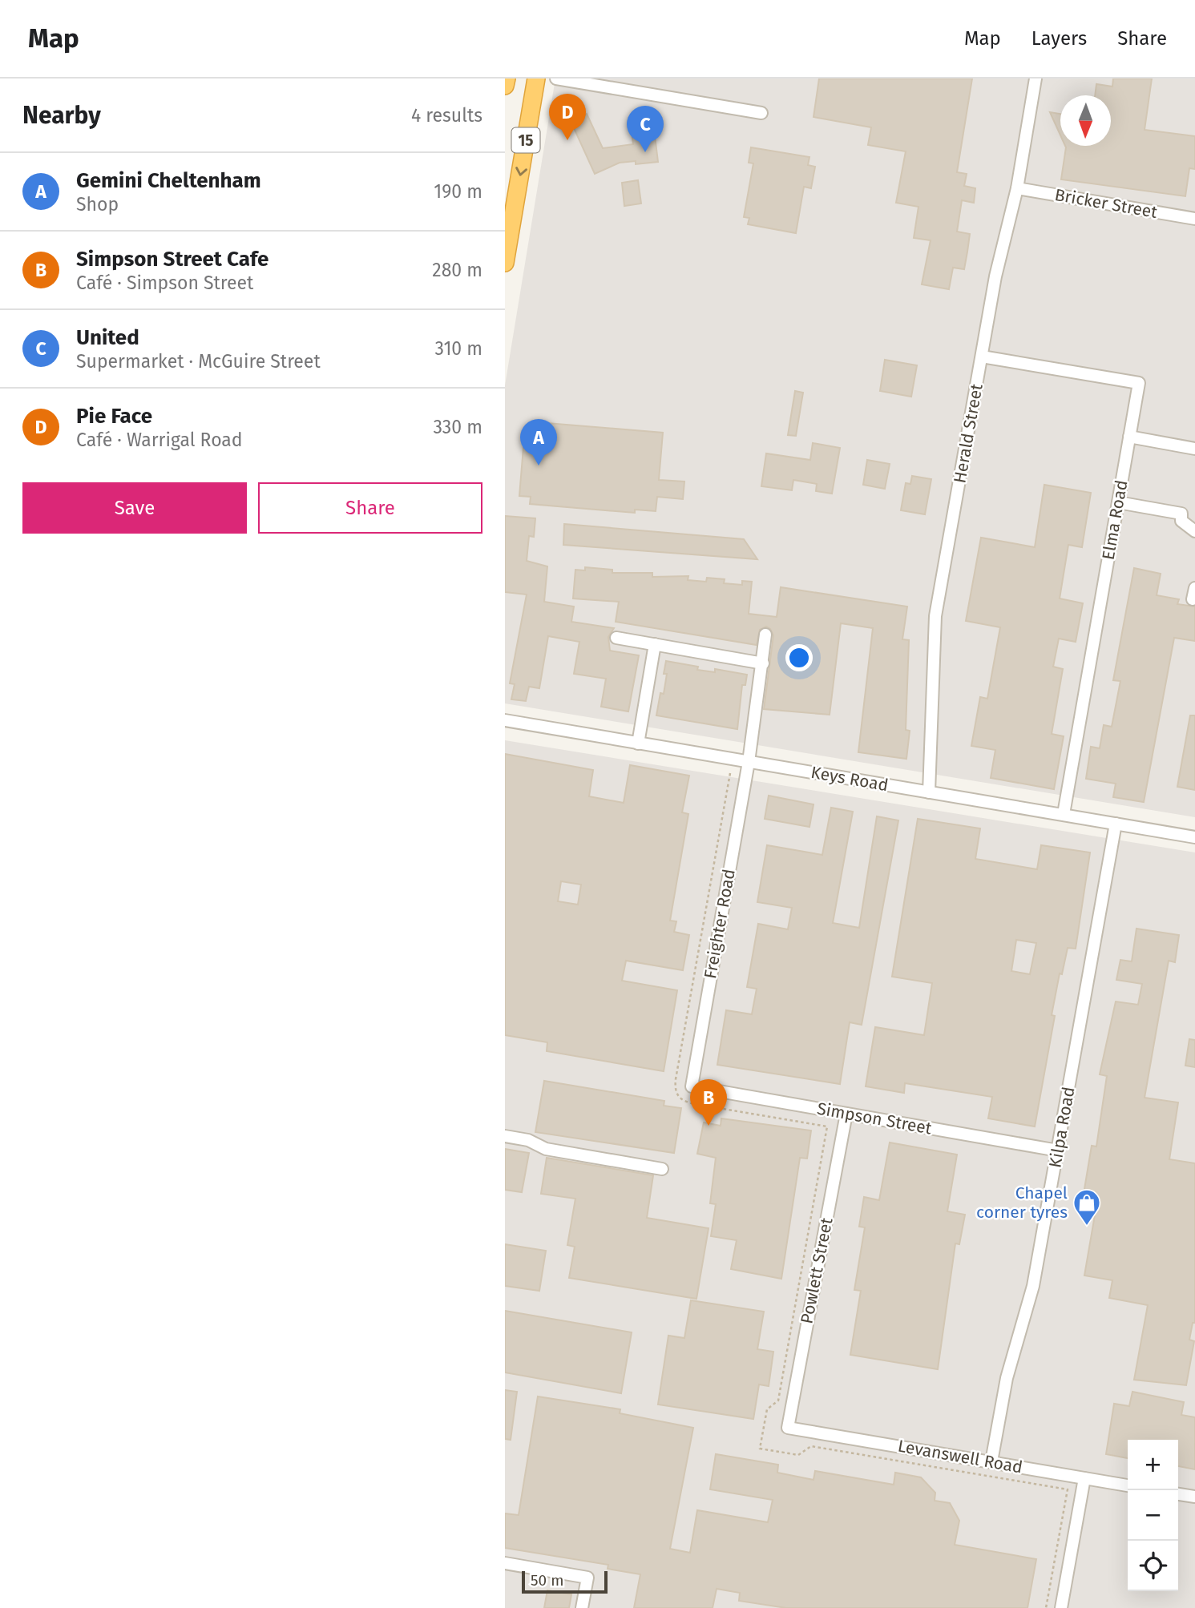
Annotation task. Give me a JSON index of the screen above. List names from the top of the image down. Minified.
{"streets":{"highway":["15"],"street":["Bricker Street","Herald Street","Elma Road","Keys Road","Freighter Road","Simpson Street","Kilpa Road","Powlett Street","Levanswell Road"]},"crossings":[["Bricker Street","Herald Street"],["Herald Street","Elma Road"],["Herald Street","Keys Road"],["Elma Road","Keys Road"],["Keys Road","Freighter Road"],["Keys Road","Kilpa Road"],["Freighter Road","Simpson Street"],["Simpson Street","Kilpa Road"],["Simpson Street","Powlett Street"],["Kilpa Road","Levanswell Road"],["Powlett Street","Levanswell Road"]],"places":{"shop":["Chapel corner tyres"]},"scale_bar":"50 m","north":"bottom","page":{"header":"Map","nav":["Map","Layers","Share"],"heading":["Nearby","4 results"],"pins":["D","C","A","B"],"list":[{"mark":"A","name":"Gemini Cheltenham","note":"Shop","value":"190 m"},{"mark":"B","name":"Simpson Street Cafe","note":"Café · Simpson Street","value":"280 m"},{"mark":"C","name":"United","note":"Supermarket · McGuire Street","value":"310 m"},{"mark":"D","name":"Pie Face","note":"Café · Warrigal Road","value":"330 m"}],"buttons":["Save","Share"],"map_buttons":["+","−"],"scale":"50 m"}}
